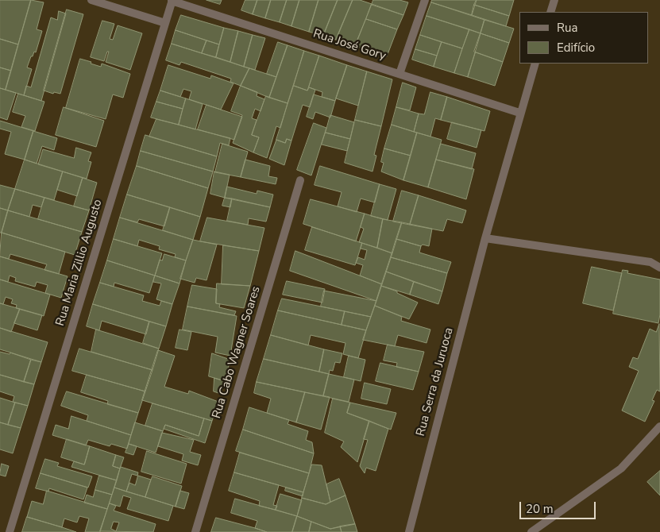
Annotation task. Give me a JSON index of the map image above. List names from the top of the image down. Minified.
{"streets":{"street":["Rua José Gory","Rua Maria Zillio Augusto","Rua Cabo Wagner Soares","Rua Serra da Juruoca"]},"crossings":[["Rua José Gory","Rua Maria Zillio Augusto"],["Rua José Gory","Rua Serra da Juruoca"]],"legend":["Rua","Edifício"],"scale_bar":"20 m"}
